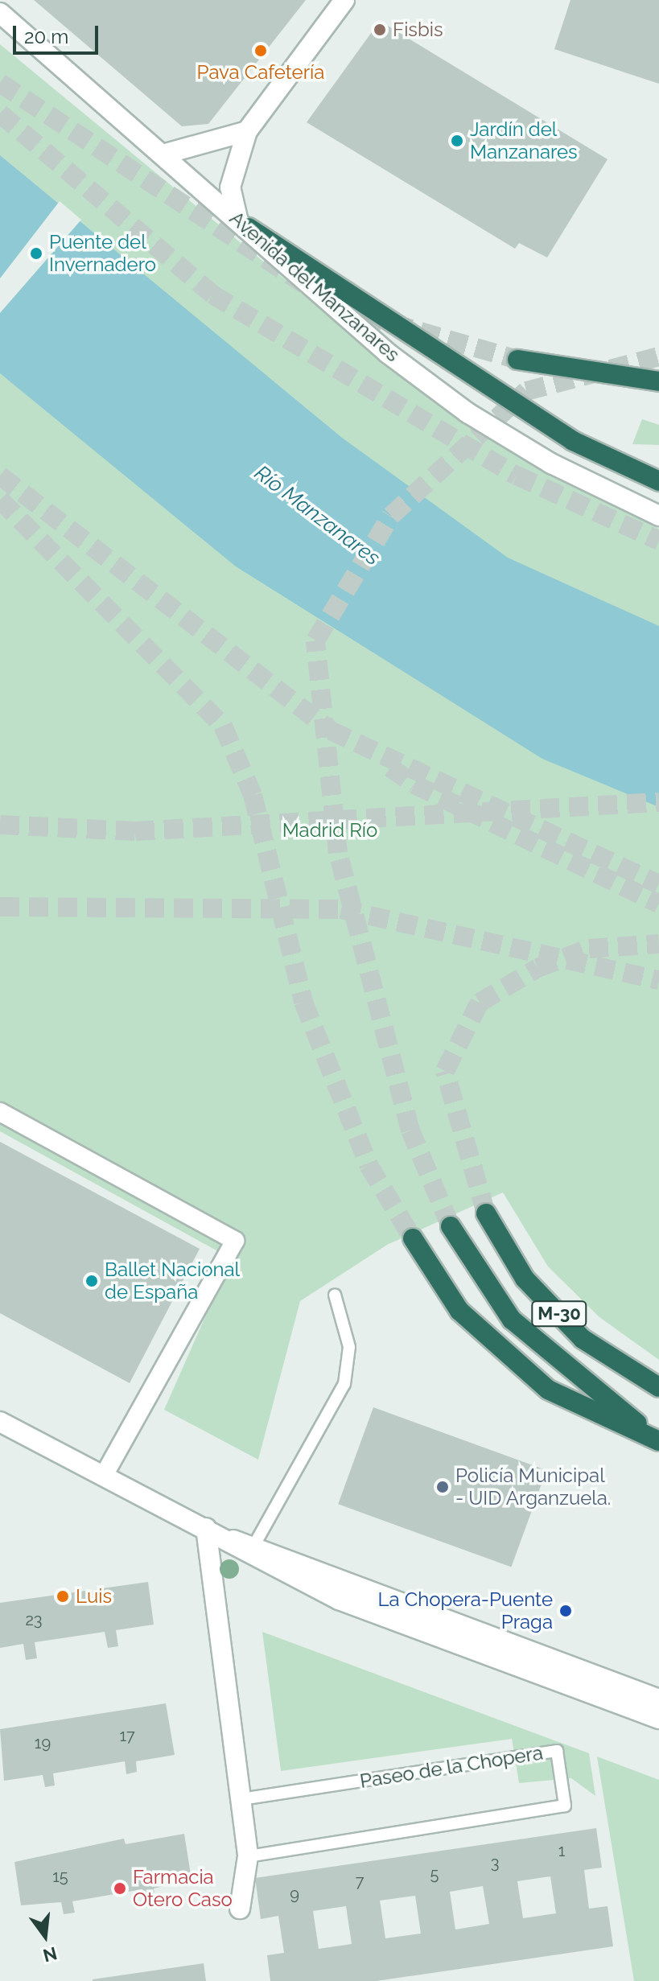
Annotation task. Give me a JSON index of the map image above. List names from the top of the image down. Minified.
{"streets":{"highway":["M-30"],"street":["Avenida del Manzanares"],"lane":["Paseo de la Chopera"]},"water":["Río Manzanares"],"parks":["Madrid Río"],"places":["Fisbis","Pava Cafetería","Jardín del Manzanares","Puente del Invernadero","Ballet Nacional de España","Policía Municipal - UID Arganzuela.","Luis","La Chopera-Puente Praga","Farmacia Otero Caso"],"house_numbers":["23","17","19","1","3","5","15","7","9"],"scale_bar":"20 m","north":"bottom"}
